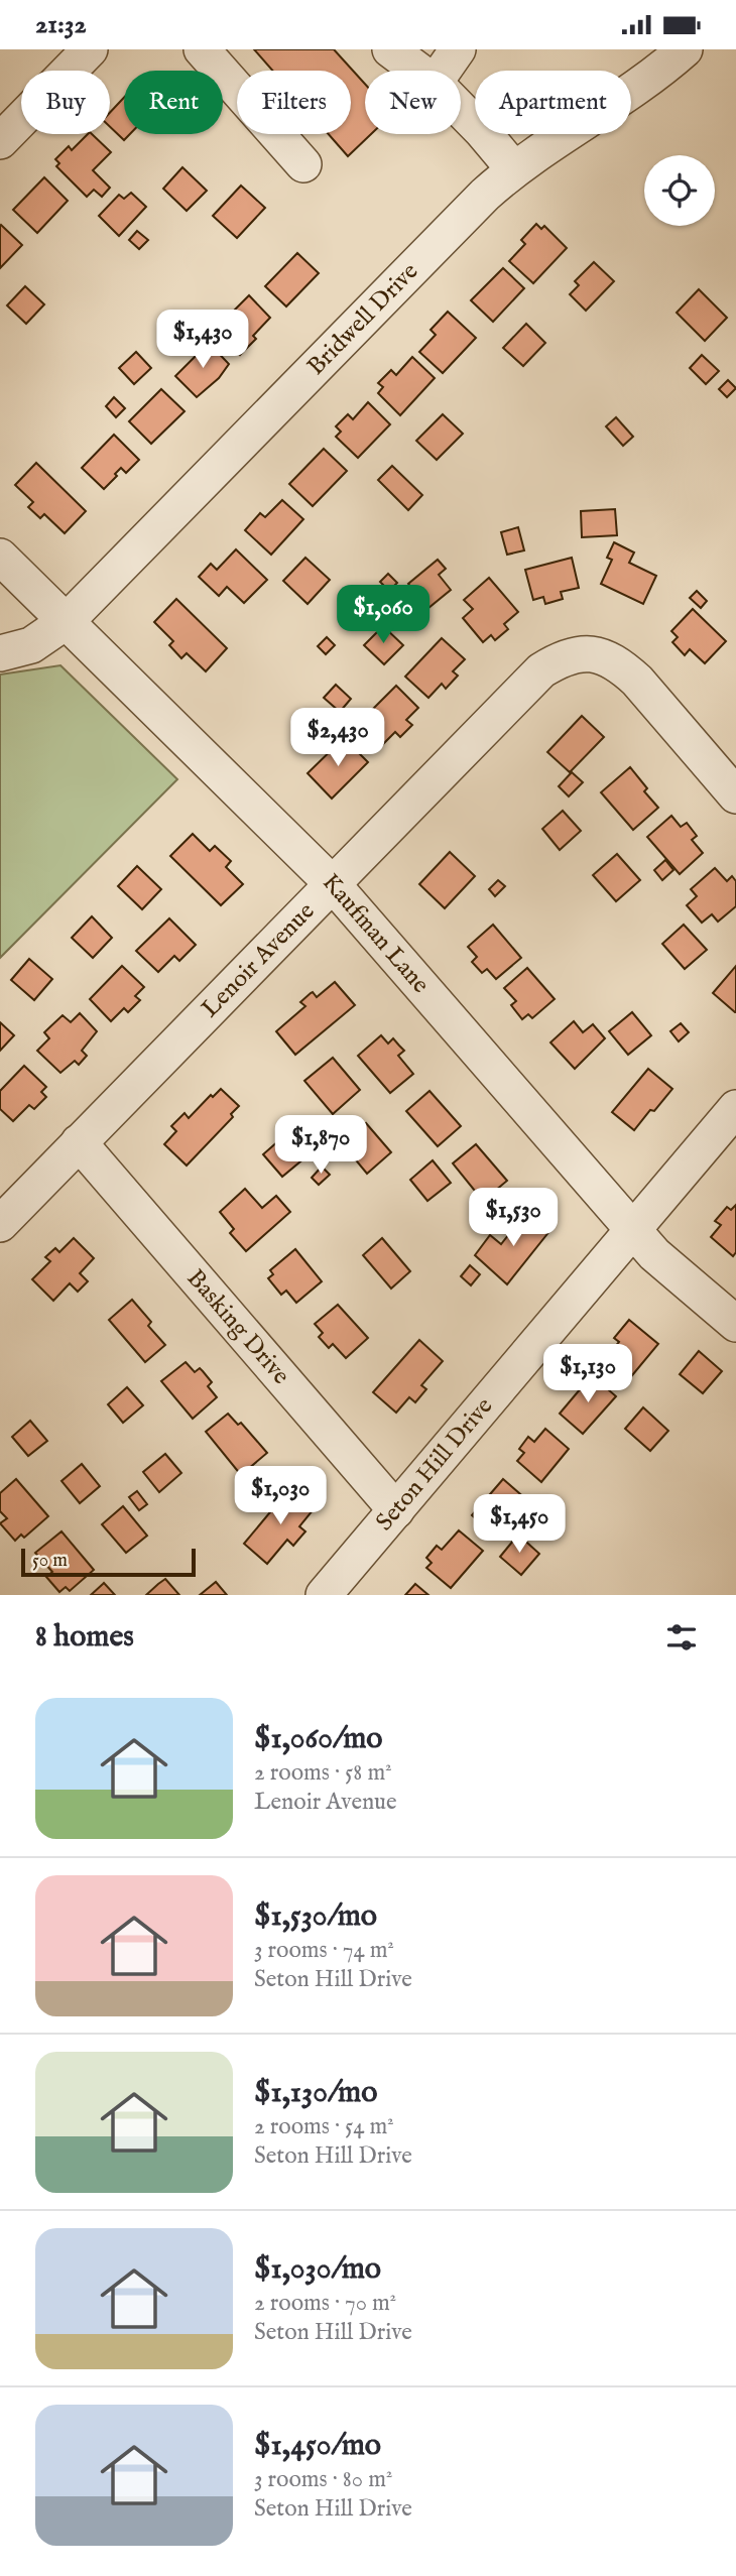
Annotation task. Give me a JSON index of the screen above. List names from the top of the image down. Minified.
{"streets":{"street":["Bridwell Drive","Kaufman Lane","Lenoir Avenue","Basking Drive","Seton Hill Drive"]},"crossings":[["Bridwell Drive","Kaufman Lane"],["Kaufman Lane","Lenoir Avenue"],["Kaufman Lane","Seton Hill Drive"],["Lenoir Avenue","Basking Drive"],["Basking Drive","Seton Hill Drive"]],"scale_bar":"50 m","page":{"status":"21:32","chip":["Buy","Rent","Filters","New","Apartment"],"price":["$1,430","$1,060","$2,430","$1,870","$1,530","$1,130","$1,030","$1,450"],"scale":"50 m","heading":"8 homes","list":[{"name":"$1,060/mo","note":"2 rooms · 58 m² · Lenoir Avenue"},{"name":"$1,530/mo","note":"3 rooms · 74 m² · Seton Hill Drive"},{"name":"$1,130/mo","note":"2 rooms · 54 m² · Seton Hill Drive"},{"name":"$1,030/mo","note":"2 rooms · 70 m² · Seton Hill Drive"},{"name":"$1,450/mo","note":"3 rooms · 80 m² · Seton Hill Drive"}]}}
